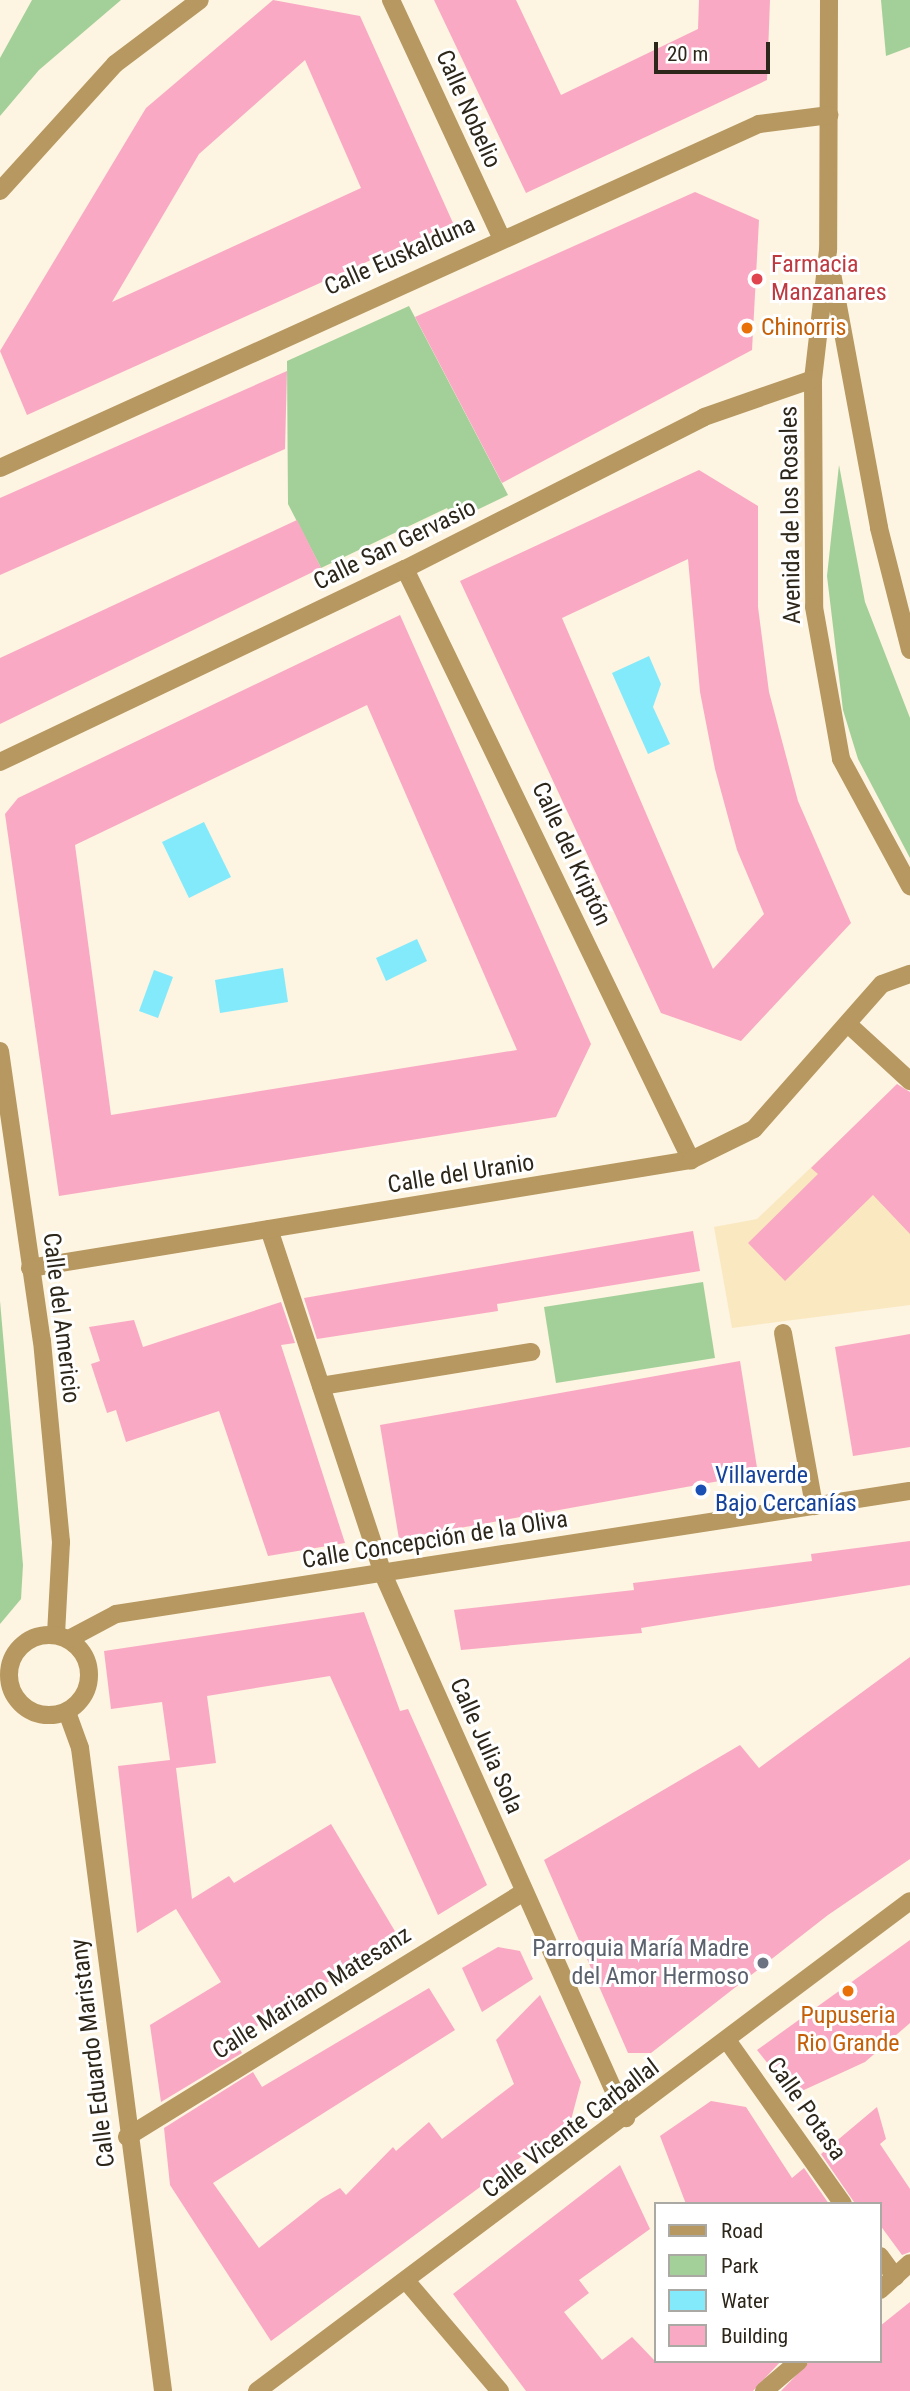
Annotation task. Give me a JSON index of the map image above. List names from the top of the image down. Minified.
{"streets":{"street":["Calle Nobelio","Calle Euskalduna","Avenida de los Rosales","Calle San Gervasio","Calle del Kriptón","Calle del Uranio","Calle del Americio","Calle Concepción de la Oliva","Calle Julia Sola","Calle Mariano Matesanz","Calle Eduardo Maristany","Calle Potasa","Calle Vicente Carballal"]},"crossings":[["Calle Nobelio","Calle Euskalduna"],["Calle Euskalduna","Avenida de los Rosales"],["Avenida de los Rosales","Calle San Gervasio"],["Calle San Gervasio","Calle del Kriptón"],["Calle del Kriptón","Calle del Uranio"],["Calle del Uranio","Calle del Americio"],["Calle del Uranio","Calle Julia Sola"],["Calle del Americio","Calle Concepción de la Oliva"],["Calle del Americio","Calle Eduardo Maristany"],["Calle Concepción de la Oliva","Calle Julia Sola"],["Calle Concepción de la Oliva","Calle Eduardo Maristany"],["Calle Julia Sola","Calle Mariano Matesanz"],["Calle Julia Sola","Calle Vicente Carballal"],["Calle Mariano Matesanz","Calle Eduardo Maristany"],["Calle Potasa","Calle Vicente Carballal"]],"places":["Farmacia Manzanares","Chinorris","Villaverde Bajo Cercanías","Parroquia María Madre del Amor Hermoso","Pupuseria Rio Grande"],"legend":["Road","Park","Water","Building"],"scale_bar":"20 m"}
